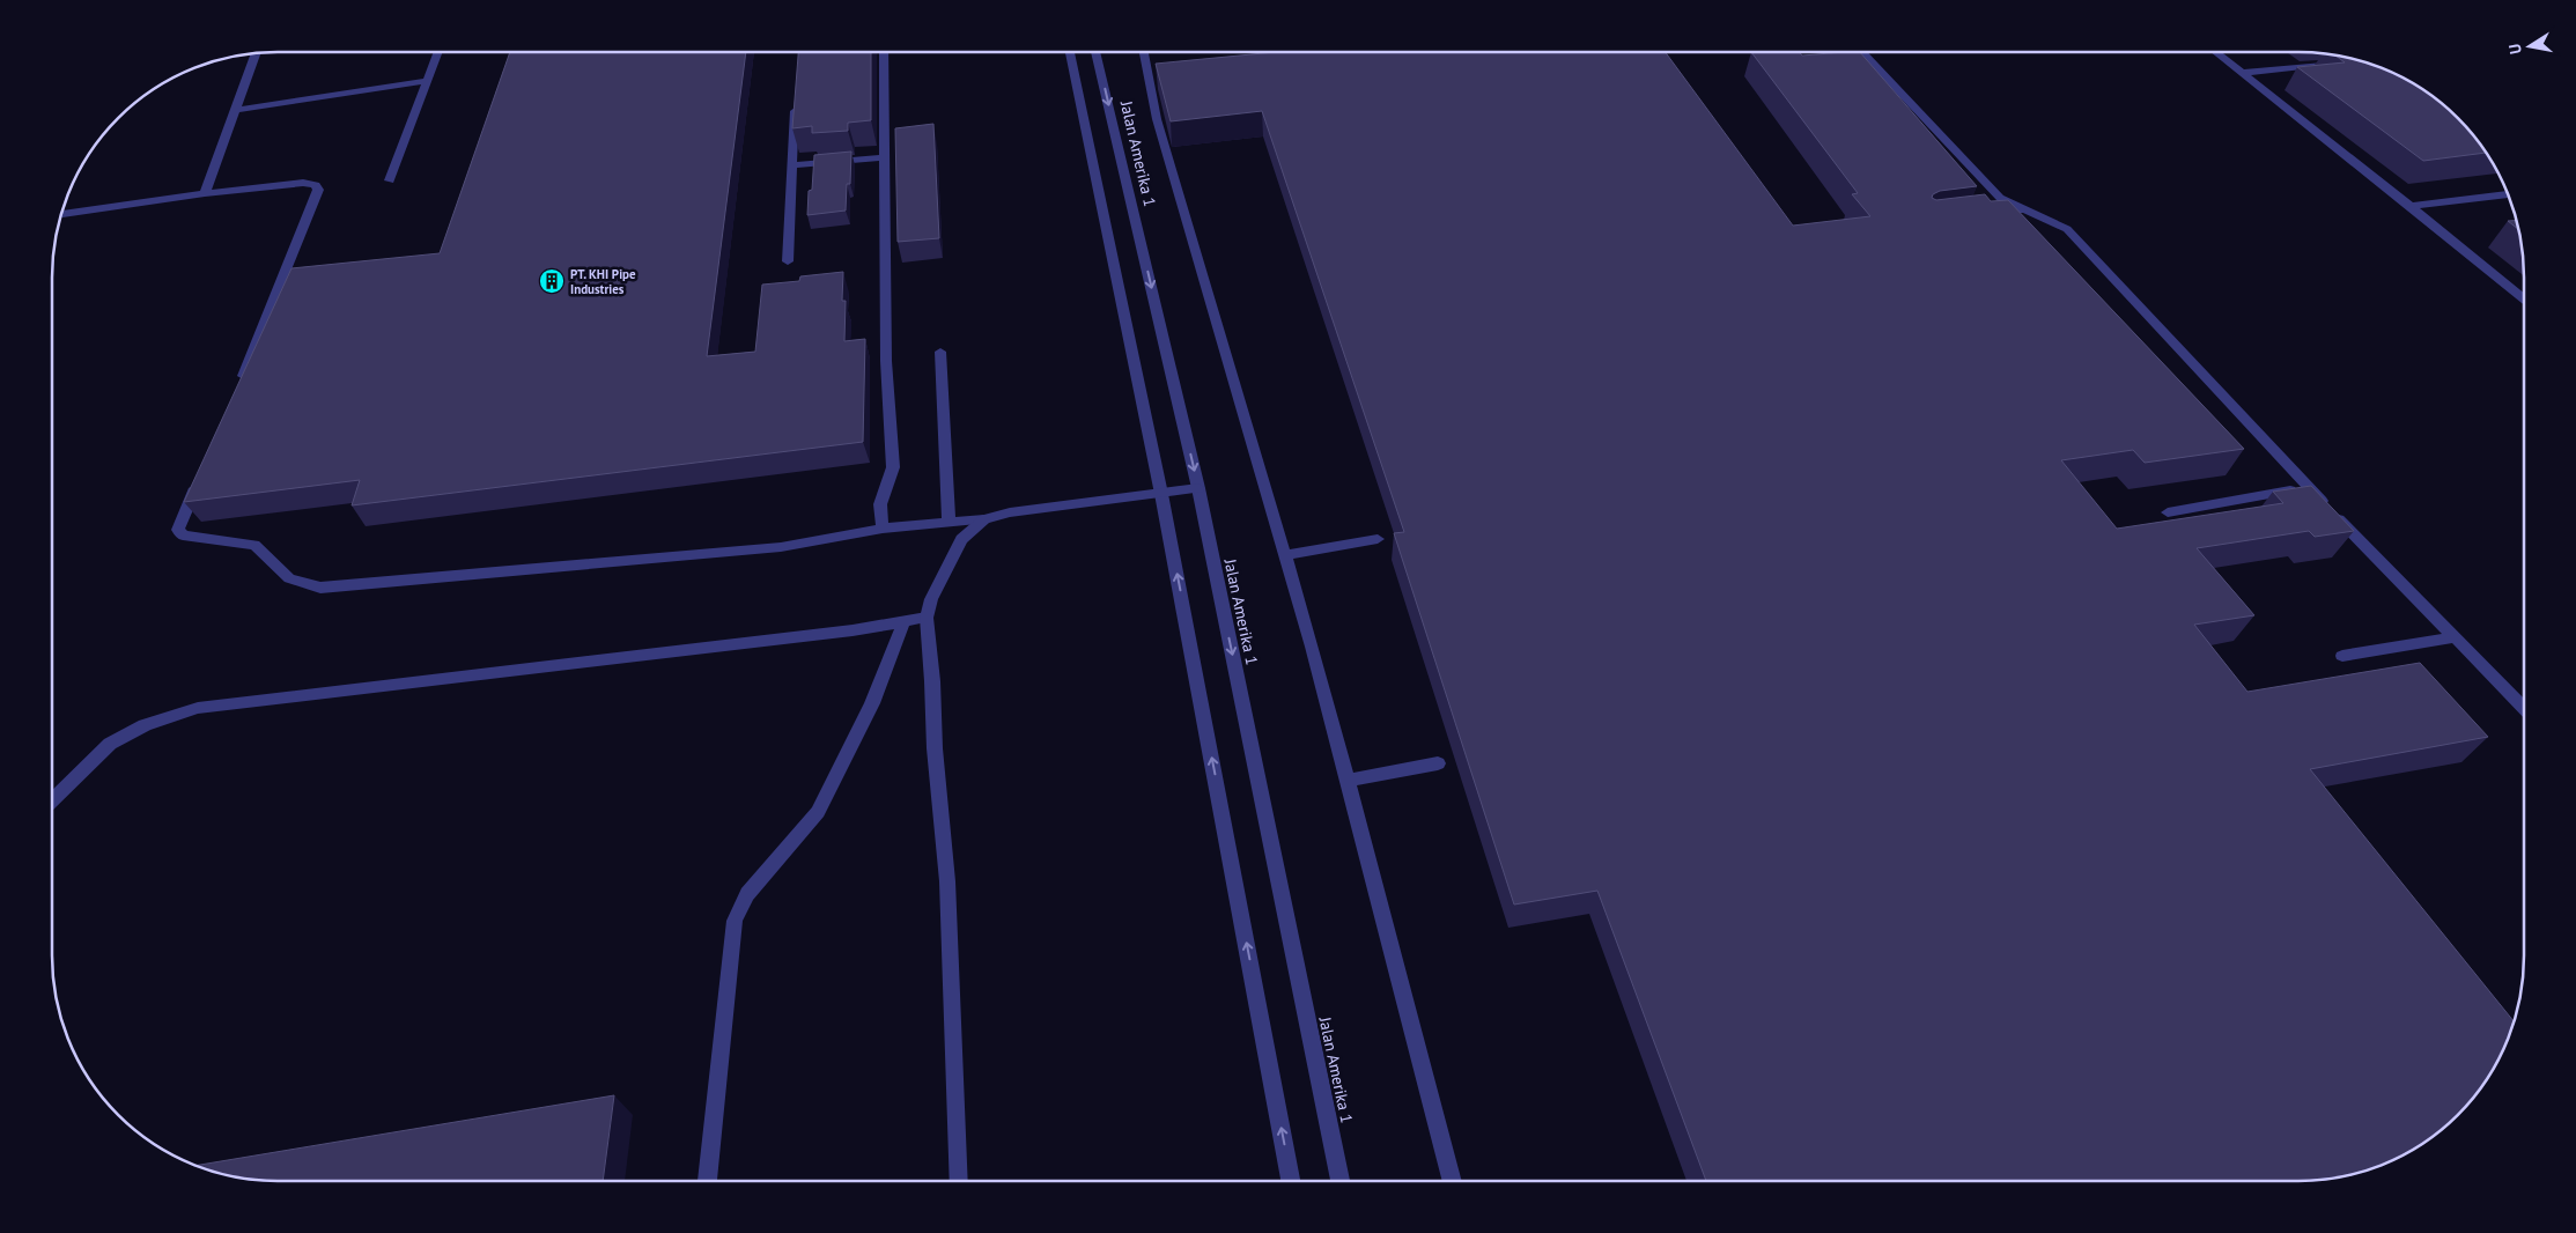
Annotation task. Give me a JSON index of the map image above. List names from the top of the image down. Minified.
{"streets":{"street":["Jalan Amerika 1"]},"places":{"building":["PT. KHI Pipe Industries"]},"north":"left"}
